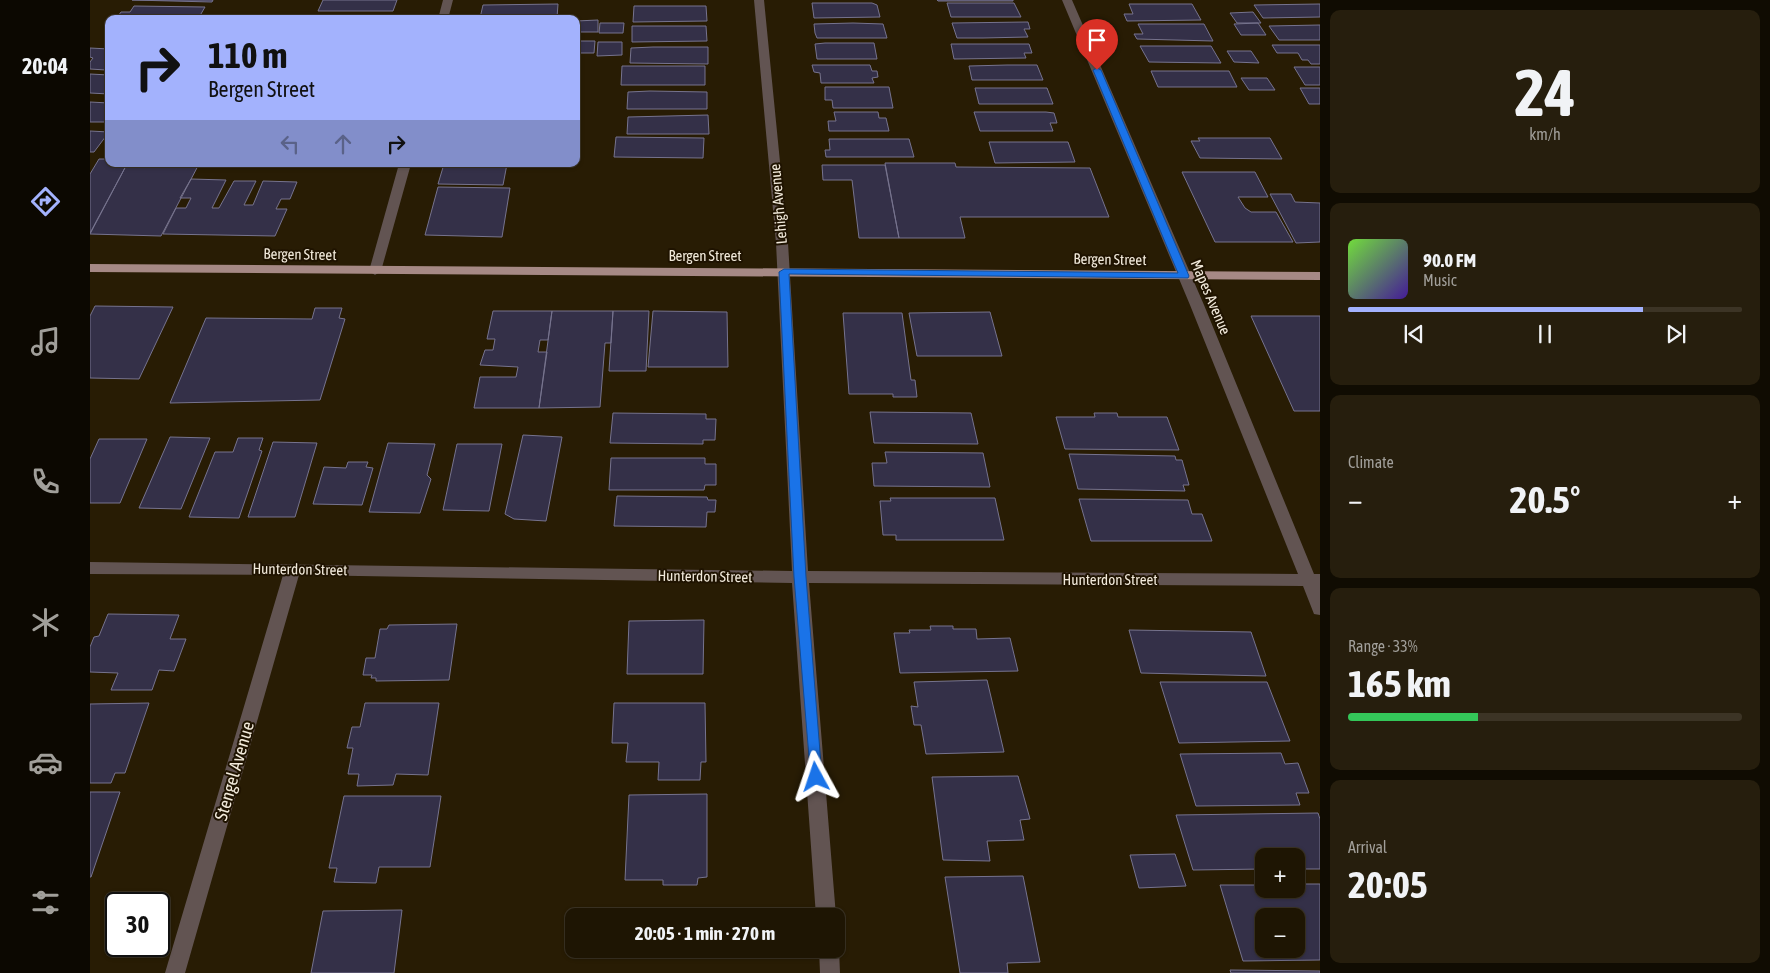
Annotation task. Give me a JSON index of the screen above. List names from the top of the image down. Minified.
{"streets":{"main road":["Bergen Street"],"street":["Lehigh Avenue","Mapes Avenue","Hunterdon Street","Stengel Avenue"]},"crossings":[["Lehigh Avenue","Bergen Street"],["Lehigh Avenue","Hunterdon Street"],["Bergen Street","Mapes Avenue"],["Mapes Avenue","Hunterdon Street"],["Hunterdon Street","Stengel Avenue"]],"page":{"tabs":"20:04","tile":[["24","km/h"],"Climate",["Range · 33%","165 km"],["Arrival","20:05"]],"turn":["110 m","Bergen Street"],"song":["90.0 FM","Music"],"heat":["−","20.5°","+"],"map_buttons":["+","−"],"limit":"30","trip":"20:05 · 1 min · 270 m"}}
